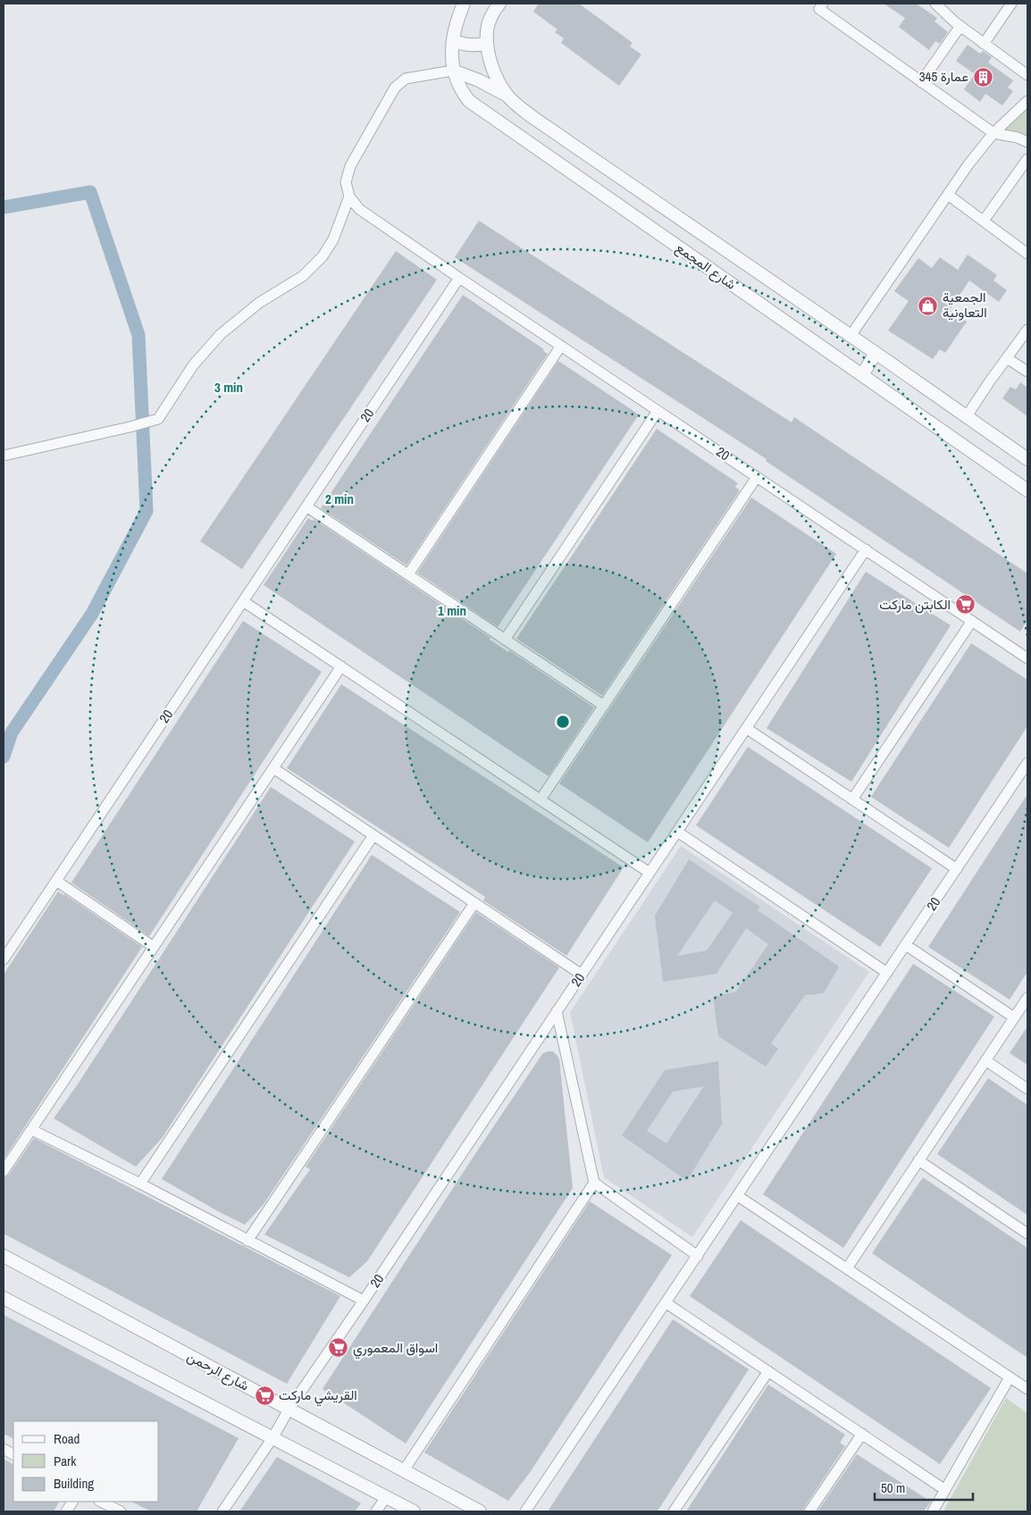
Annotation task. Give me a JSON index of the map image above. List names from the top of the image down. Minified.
{"streets":{"street":["شارع المجمع","20","شارع الرحمن"]},"crossings":[["20","شارع الرحمن"]],"places":{"building":["عمارة 345"],"shop":["الجمعية التعاونية"],"supermarket":["الكابتن ماركت","اسواق المعموري","القريشي ماركت"]},"legend":["Road","Park","Building"],"scale_bar":"50 m","rings":["3 min","2 min","1 min"]}
